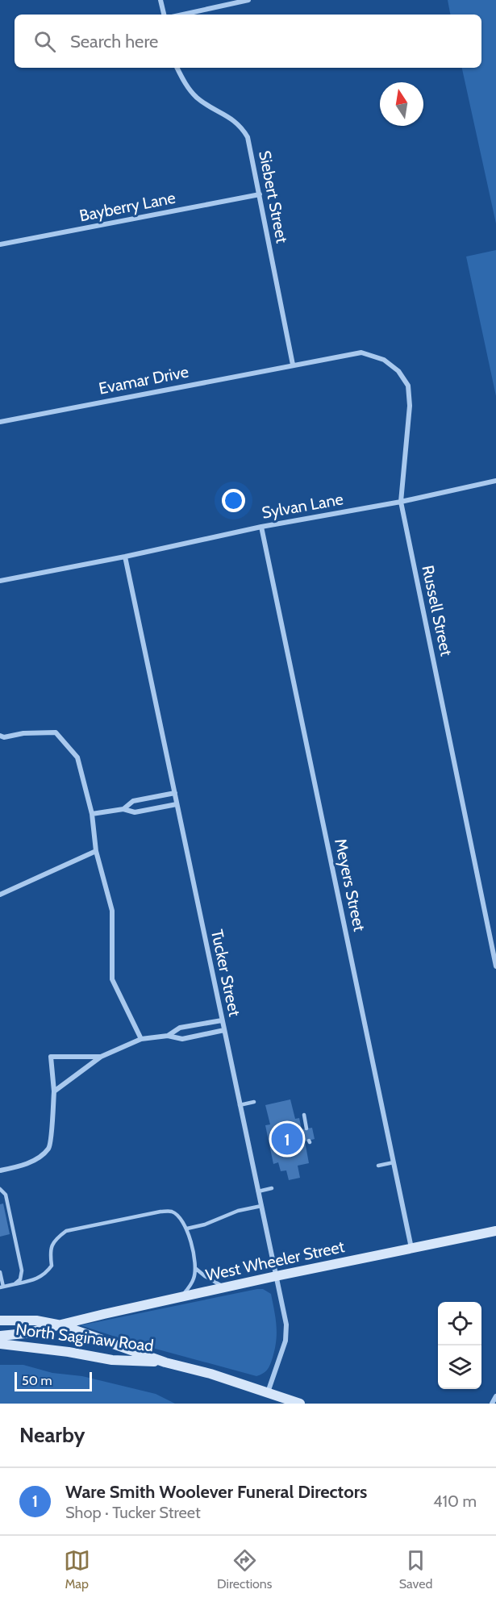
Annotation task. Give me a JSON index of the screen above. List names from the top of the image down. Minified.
{"streets":{"street":["Siebert Street","Bayberry Lane","Evamar Drive","Sylvan Lane","Russell Street","Meyers Street","Tucker Street","West Wheeler Street","North Saginaw Road"]},"crossings":[["Siebert Street","Bayberry Lane"],["Siebert Street","Evamar Drive"],["Siebert Street","Russell Street"],["Evamar Drive","Russell Street"],["Sylvan Lane","Russell Street"],["Sylvan Lane","Meyers Street"],["Sylvan Lane","Tucker Street"],["Meyers Street","West Wheeler Street"],["Tucker Street","West Wheeler Street"],["Tucker Street","North Saginaw Road"],["West Wheeler Street","North Saginaw Road"]],"scale_bar":"50 m","north":"top","page":{"search":"Search here","pins":"1","scale":"50 m","heading":"Nearby","list":[{"mark":"1","name":"Ware Smith Woolever Funeral Directors","note":"Shop · Tucker Street","value":"410 m"}],"nav":["Map","Directions","Saved"]}}
